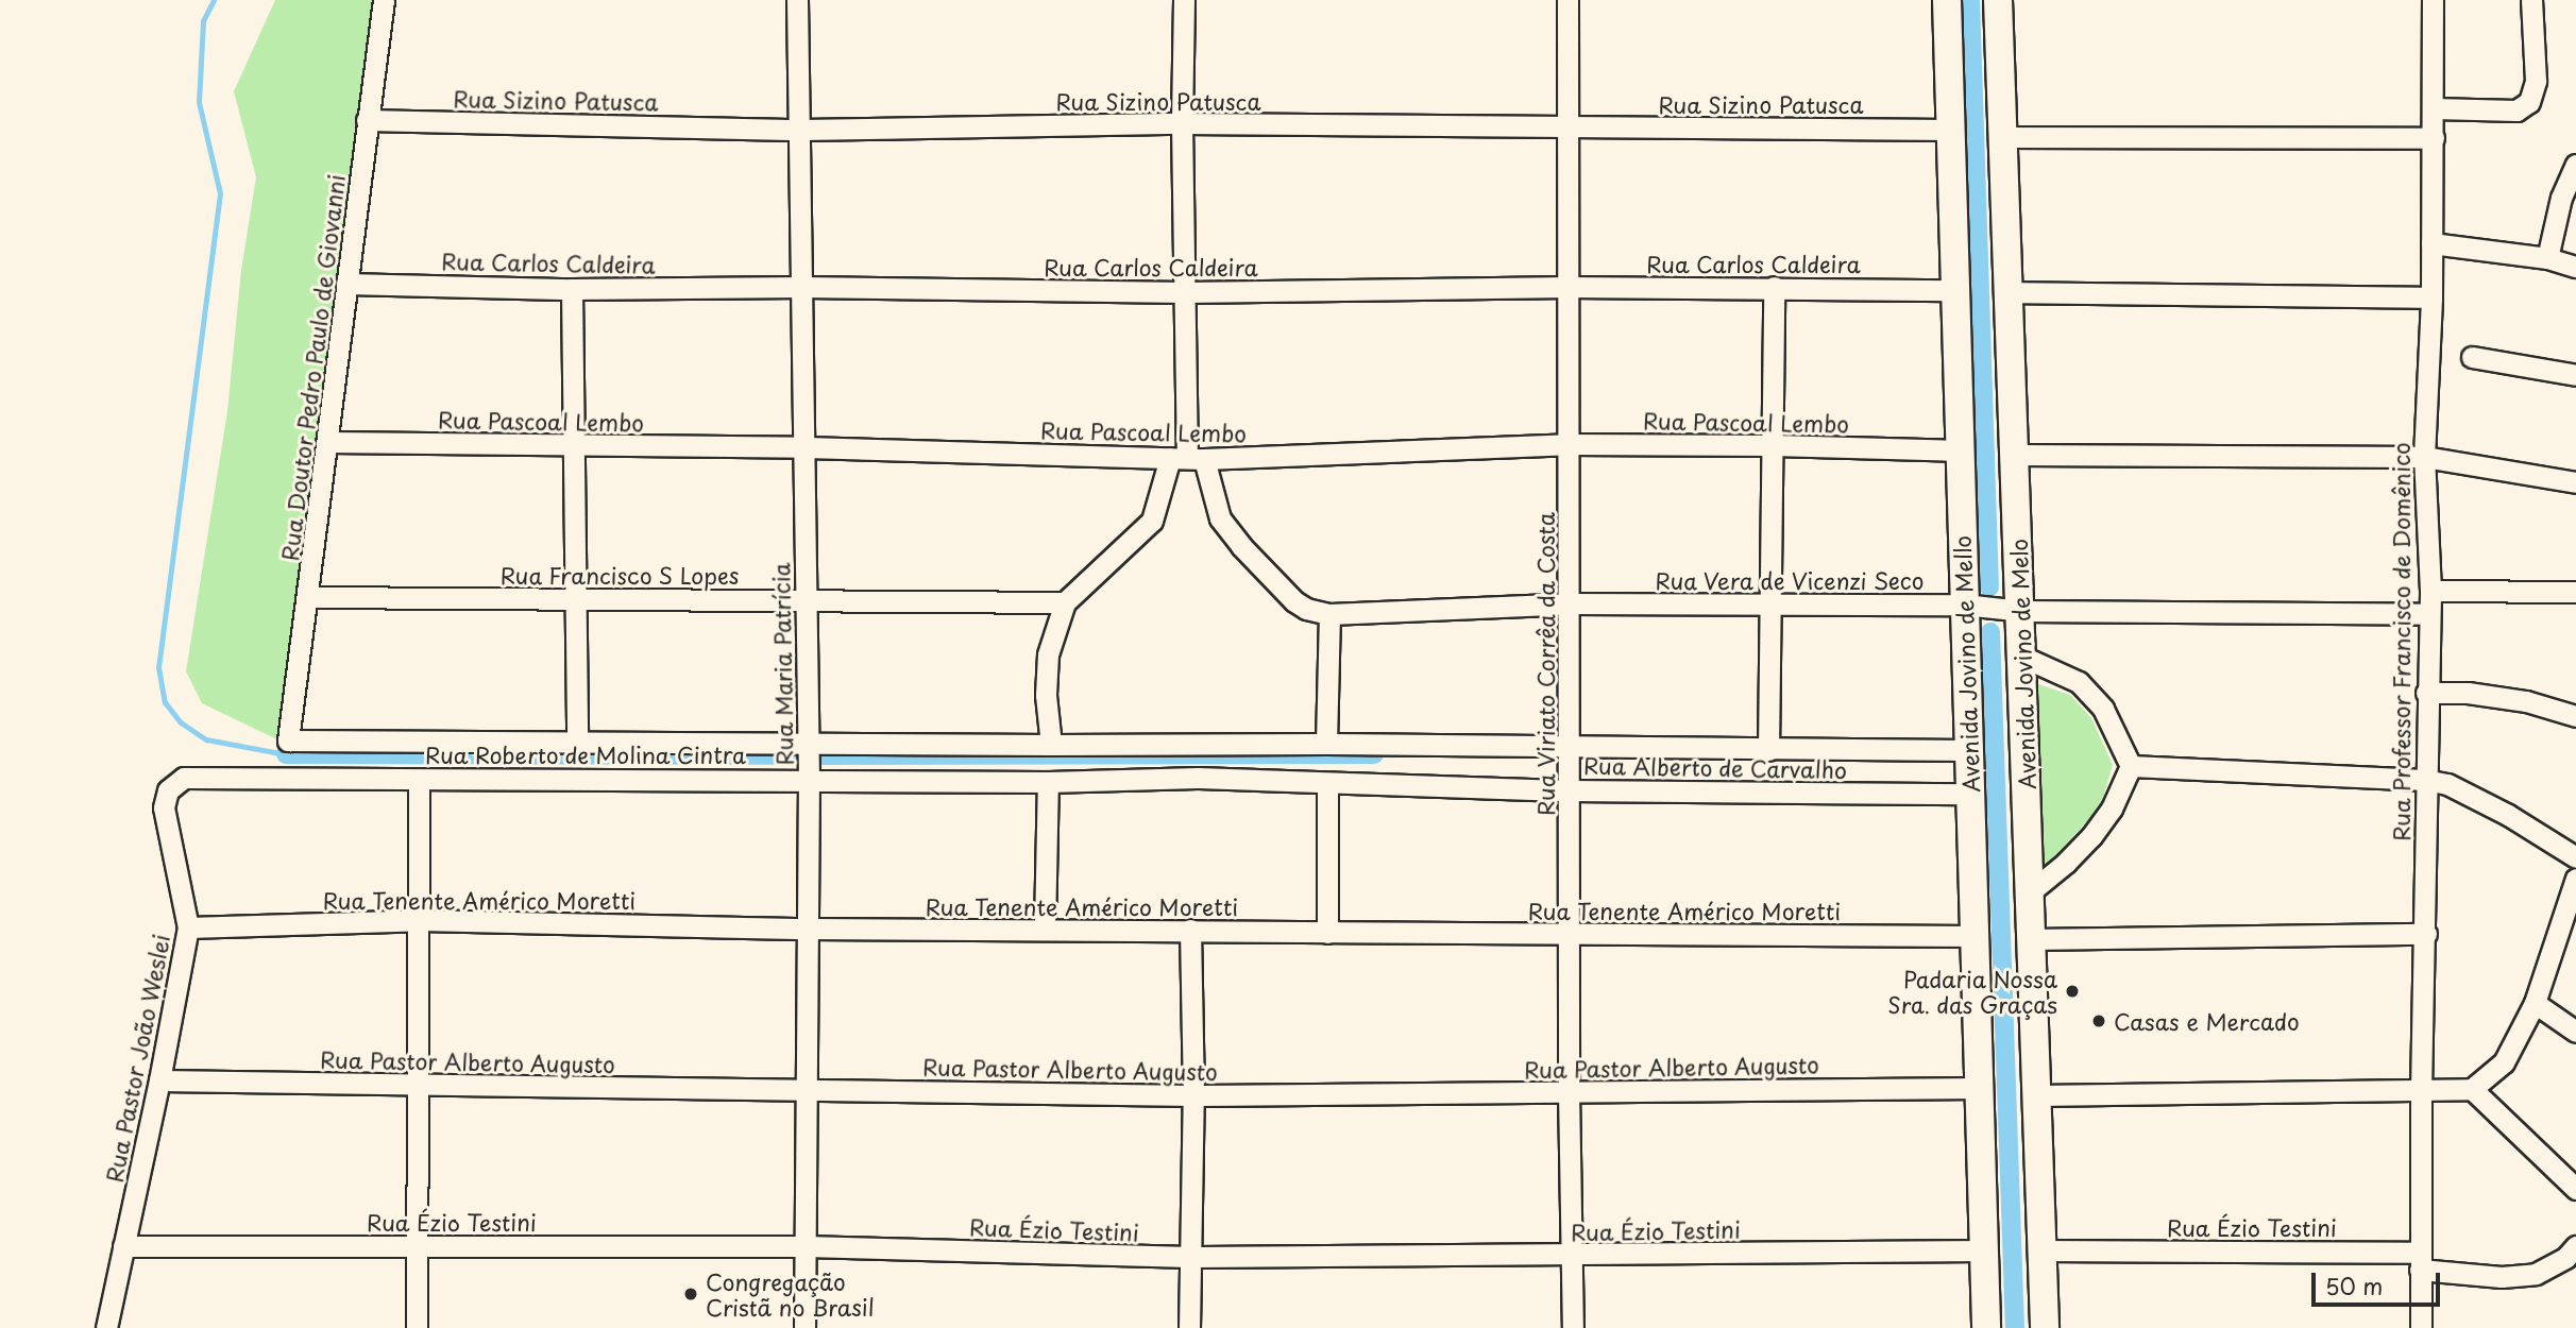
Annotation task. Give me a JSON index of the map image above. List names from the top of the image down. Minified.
{"streets":{"main road":["Avenida Jovino de Mello","Avenida Jovino de Melo"],"street":["Rua Sizino Patusca","Rua Carlos Caldeira","Rua Doutor Pedro Paulo de Giovanni","Rua Pascoal Lembo","Rua Francisco S Lopes","Rua Vera de Vicenzi Seco","Rua Professor Francisco de Domênico","Rua Maria Patrícia","Rua Viriato Corrêa da Costa","Rua Roberto de Molina Cintra","Rua Alberto de Carvalho","Rua Tenente Américo Moretti","Rua Pastor João Weslei","Rua Pastor Alberto Augusto","Rua Ézio Testini"]},"crossings":[["Rua Sizino Patusca","Rua Doutor Pedro Paulo de Giovanni"],["Rua Sizino Patusca","Rua Maria Patrícia"],["Rua Sizino Patusca","Rua Viriato Corrêa da Costa"],["Rua Sizino Patusca","Avenida Jovino de Mello"],["Rua Carlos Caldeira","Rua Doutor Pedro Paulo de Giovanni"],["Rua Carlos Caldeira","Rua Maria Patrícia"],["Rua Carlos Caldeira","Rua Viriato Corrêa da Costa"],["Rua Carlos Caldeira","Avenida Jovino de Mello"],["Rua Doutor Pedro Paulo de Giovanni","Rua Pascoal Lembo"],["Rua Doutor Pedro Paulo de Giovanni","Rua Francisco S Lopes"],["Rua Doutor Pedro Paulo de Giovanni","Rua Roberto de Molina Cintra"],["Rua Pascoal Lembo","Rua Maria Patrícia"],["Rua Pascoal Lembo","Rua Viriato Corrêa da Costa"],["Rua Pascoal Lembo","Avenida Jovino de Mello"],["Rua Francisco S Lopes","Rua Maria Patrícia"],["Rua Vera de Vicenzi Seco","Rua Professor Francisco de Domênico"],["Rua Vera de Vicenzi Seco","Rua Viriato Corrêa da Costa"],["Rua Vera de Vicenzi Seco","Avenida Jovino de Mello"],["Rua Vera de Vicenzi Seco","Avenida Jovino de Melo"],["Rua Professor Francisco de Domênico","Rua Ézio Testini"],["Rua Maria Patrícia","Rua Roberto de Molina Cintra"],["Rua Maria Patrícia","Rua Tenente Américo Moretti"],["Rua Maria Patrícia","Rua Pastor Alberto Augusto"],["Rua Maria Patrícia","Rua Ézio Testini"],["Rua Viriato Corrêa da Costa","Rua Alberto de Carvalho"],["Rua Viriato Corrêa da Costa","Rua Tenente Américo Moretti"],["Rua Viriato Corrêa da Costa","Rua Pastor Alberto Augusto"],["Rua Viriato Corrêa da Costa","Rua Ézio Testini"],["Avenida Jovino de Mello","Rua Alberto de Carvalho"],["Avenida Jovino de Mello","Rua Tenente Américo Moretti"],["Avenida Jovino de Mello","Rua Pastor Alberto Augusto"],["Avenida Jovino de Mello","Rua Ézio Testini"],["Avenida Jovino de Melo","Rua Ézio Testini"],["Rua Roberto de Molina Cintra","Rua Alberto de Carvalho"],["Rua Roberto de Molina Cintra","Rua Pastor João Weslei"],["Rua Tenente Américo Moretti","Rua Pastor João Weslei"],["Rua Pastor João Weslei","Rua Pastor Alberto Augusto"],["Rua Pastor João Weslei","Rua Ézio Testini"]],"places":["Padaria Nossa Sra. das Graças","Casas e Mercado","Congregação Cristã no Brasil"],"scale_bar":"50 m"}
